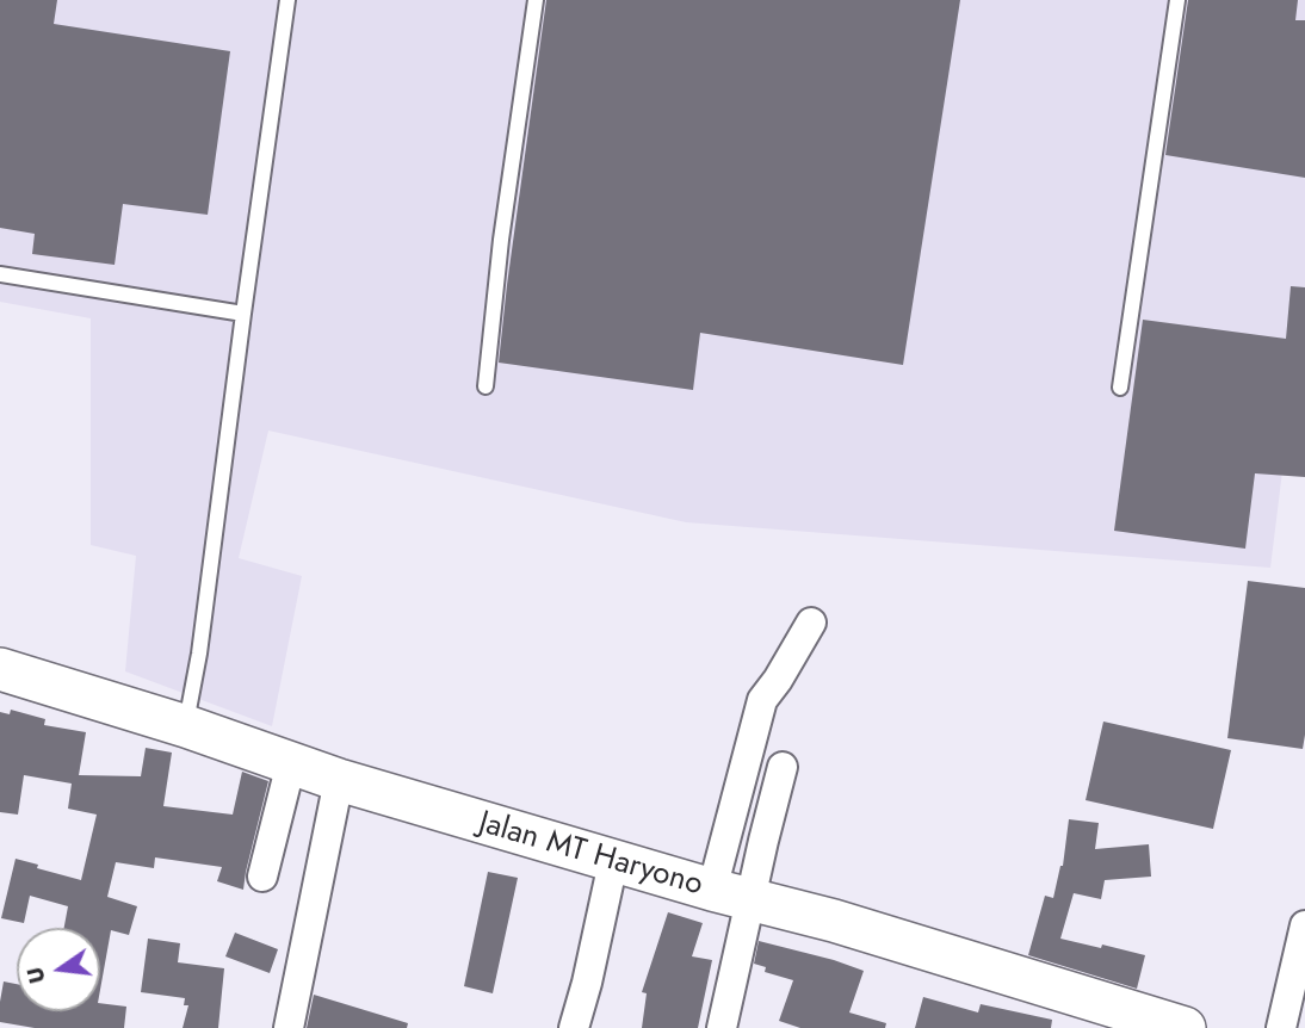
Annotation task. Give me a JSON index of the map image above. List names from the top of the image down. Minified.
{"streets":{"main road":["Jalan MT Haryono"]},"north":"left"}
